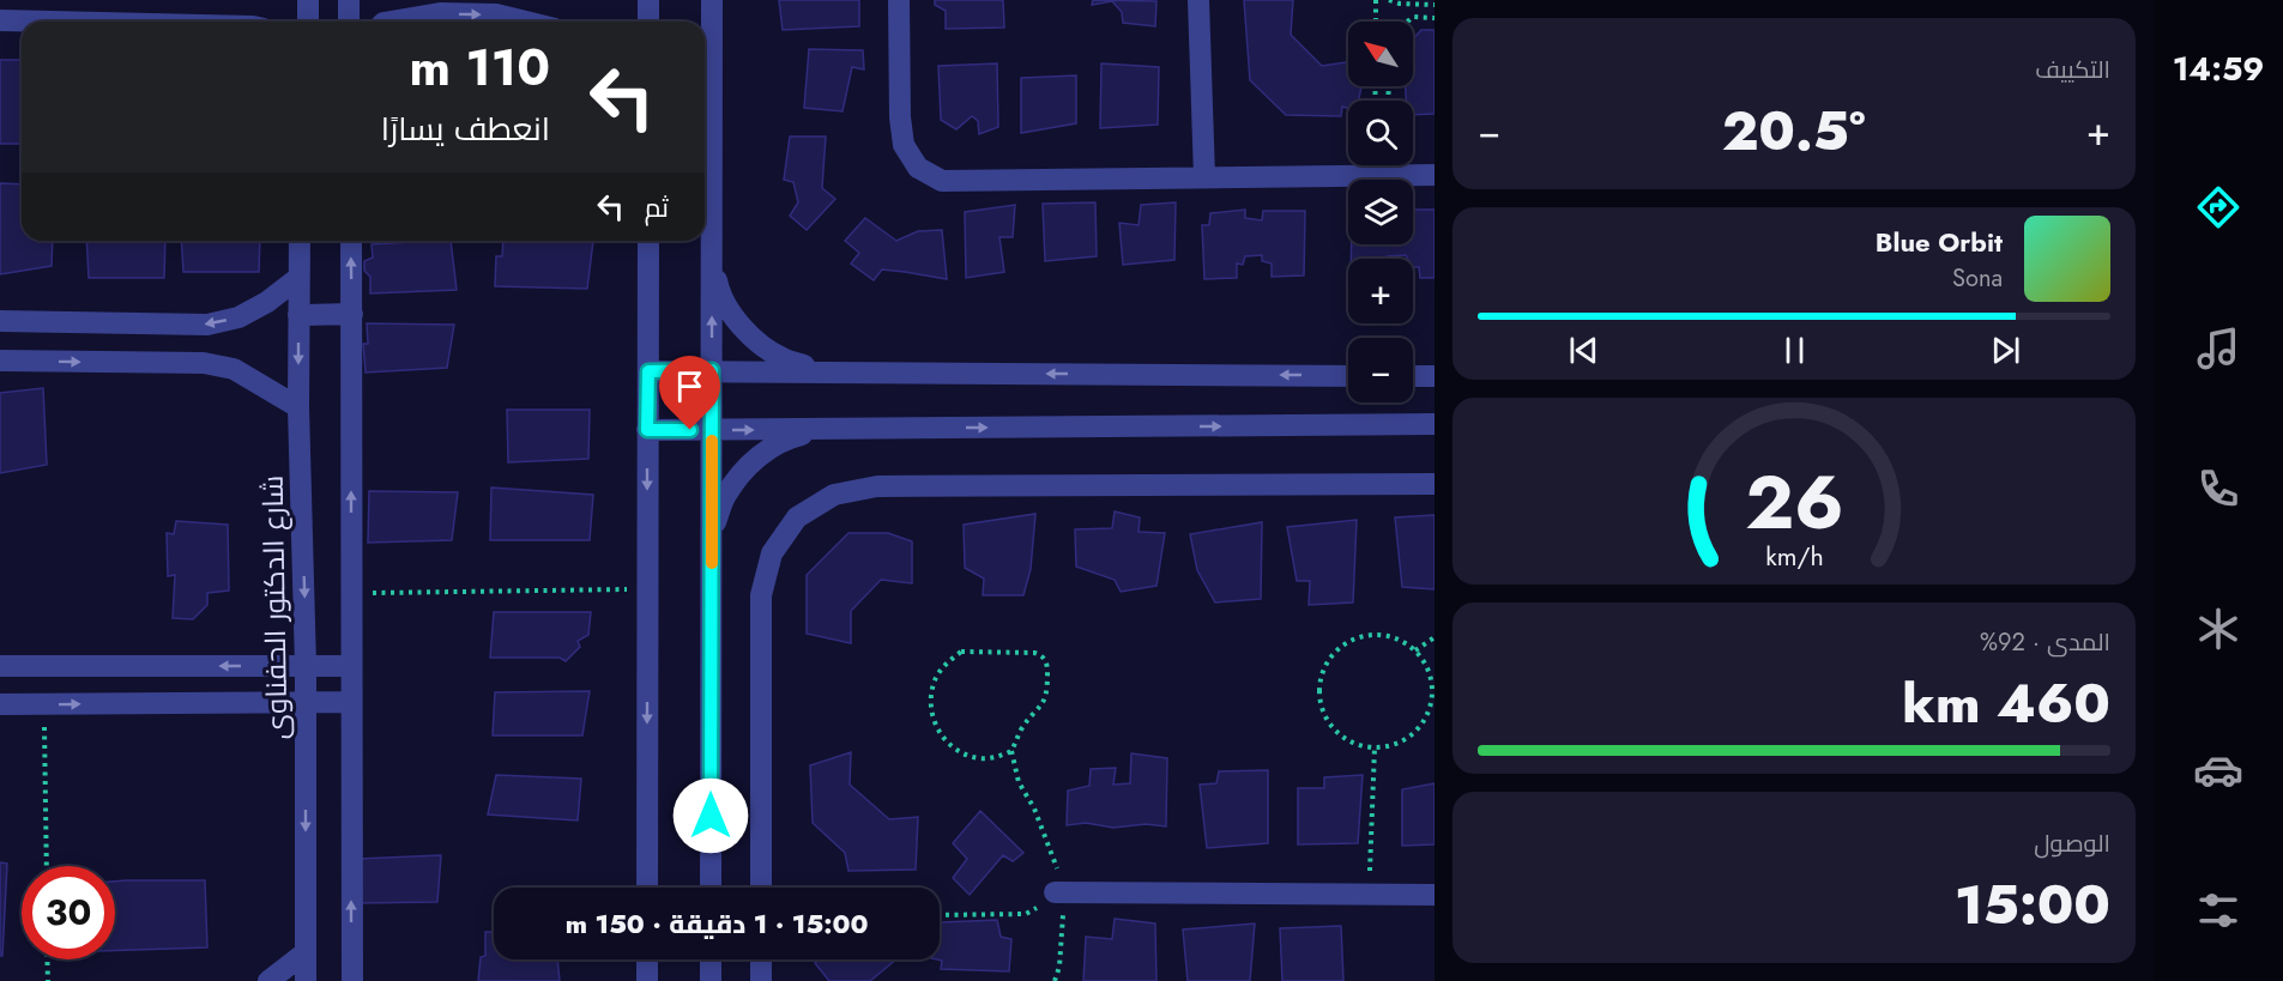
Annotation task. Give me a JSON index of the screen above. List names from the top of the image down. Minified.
{"streets":{"street":["شارع الدكتور الحفناوى"]},"north":"top left","page":{"tabs":"14:59","tile":["التكييف",["المدى · 92%","460 km"],["الوصول","15:00"]],"map_buttons":["+","−"],"turn":["110 m","انعطف يسارًا"],"heat":["−","20.5°","+"],"then":"ثم","song":["Blue Orbit","Sona"],"limit":"30","trip":"15:00 · 1 دقيقة · 150 m","gauge":["26","km/h"]}}
